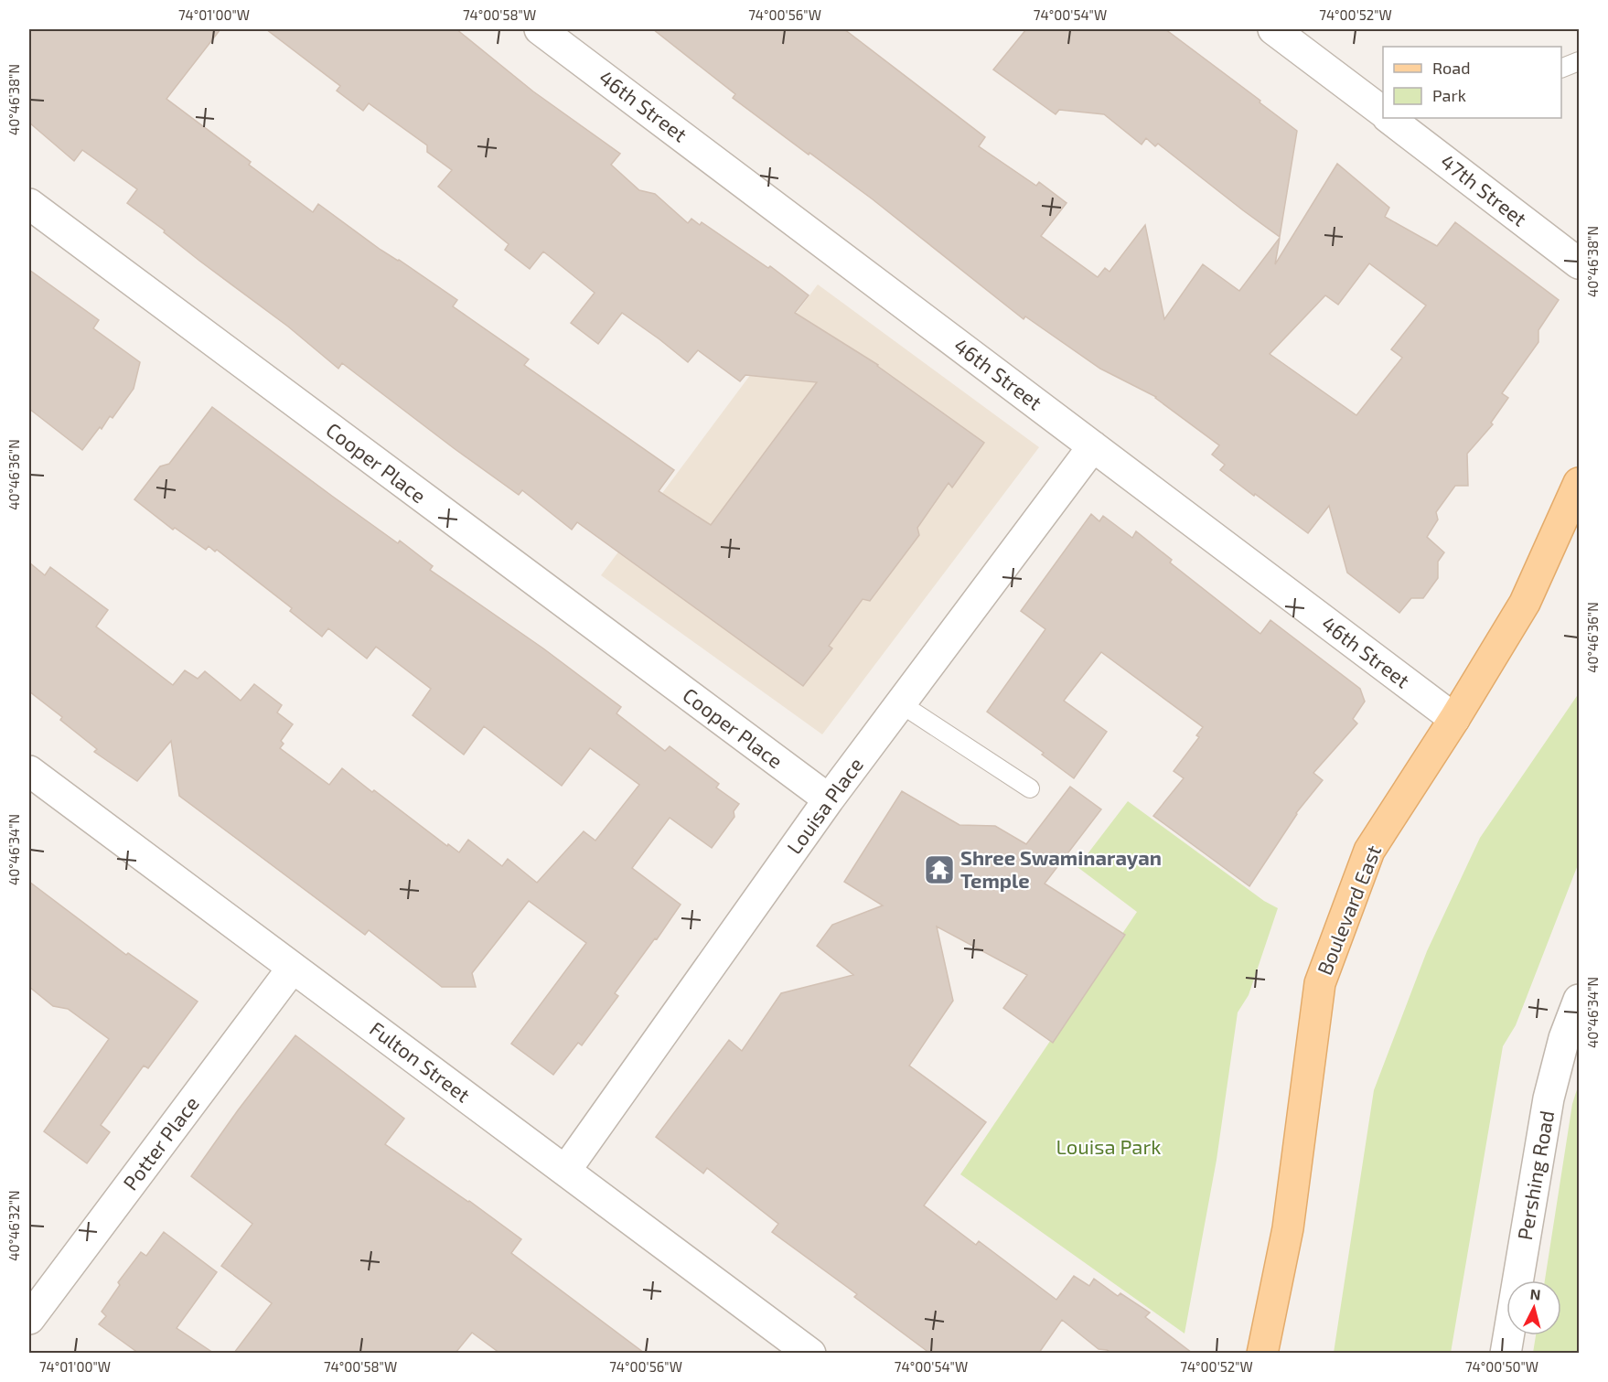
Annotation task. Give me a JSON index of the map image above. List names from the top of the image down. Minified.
{"streets":{"main road":["Boulevard East"],"street":["46th Street","47th Street","Cooper Place","Louisa Place","Fulton Street","Potter Place","Pershing Road"]},"crossings":[["46th Street","Louisa Place"],["46th Street","Boulevard East"],["Cooper Place","Louisa Place"],["Louisa Place","Fulton Street"],["Fulton Street","Potter Place"]],"parks":["Louisa Park"],"places":{"temple":["Shree Swaminarayan Temple"]},"legend":["Road","Park"],"north":"top","coordinates":["74°01'00\"W","74°00'58\"W","74°00'56\"W","74°00'54\"W","74°00'52\"W","40°46'38\"N","40°46'36\"N","40°46'34\"N","40°46'32\"N","74°00'50\"W"]}
